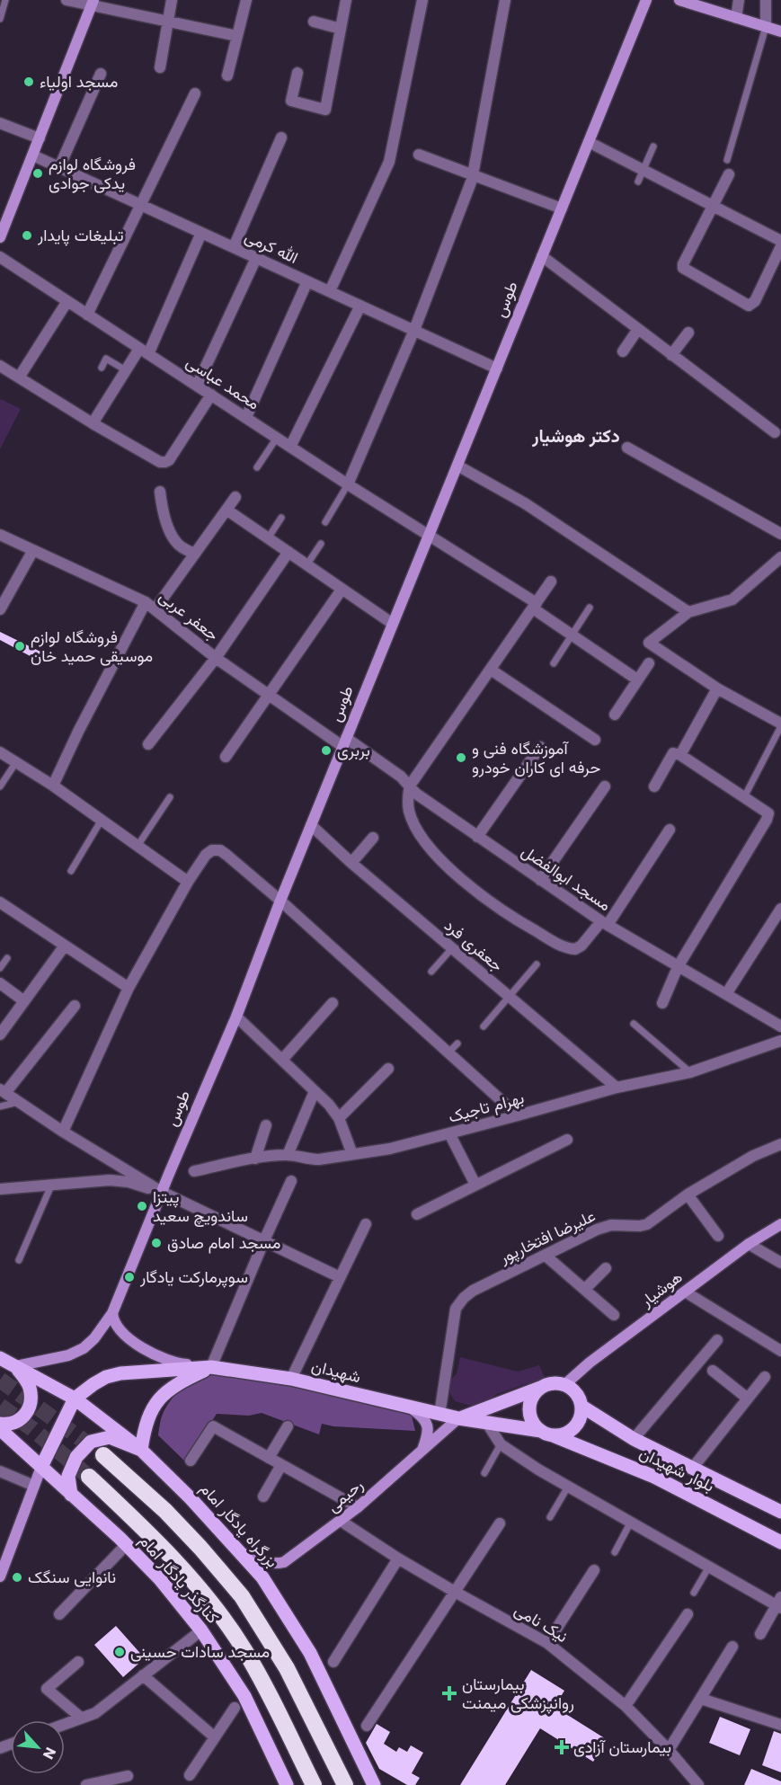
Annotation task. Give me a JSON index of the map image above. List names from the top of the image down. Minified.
{"streets":{"main road":["شهیدان","بلوار شهیدان","بزرگراه یادگار امام","کنارگذر یادگار امام"],"street":["الله کرمی","طوس","محمد عباسی","جعفر عربی","مسجد ابوالفضل","جعفری فرد","بهرام تاجیک","علیرضا افتخارپور","هوشیار","رحیمی","نیک نامی"]},"crossings":[["الله کرمی","طوس"],["طوس","محمد عباسی"],["طوس","جعفر عربی"],["طوس","مسجد ابوالفضل"],["طوس","جعفری فرد"],["طوس","بزرگراه یادگار امام"],["جعفر عربی","مسجد ابوالفضل"],["جعفری فرد","بهرام تاجیک"],["علیرضا افتخارپور","شهیدان"],["هوشیار","شهیدان"],["هوشیار","بلوار شهیدان"],["شهیدان","بلوار شهیدان"],["شهیدان","رحیمی"],["شهیدان","بزرگراه یادگار امام"],["رحیمی","بزرگراه یادگار امام"],["رحیمی","نیک نامی"]],"districts":["دکتر هوشیار"],"places":{"other":["مسجد اولیاء","فروشگاه لوازم یدکی جوادی","تبلیغات پایدار","فروشگاه لوازم موسیقی حمید خان","بربری","آموزشگاه فنی و حرفه ای کاران خودرو","پیتزا ساندویچ سعید","مسجد امام صادق","سوپرمارکت یادگار","نانوایی سنگک","مسجد سادات حسینی"],"health":["بیمارستان روانپزشکی میمنت","بیمارستان آزادی"]},"north":"bottom right"}
